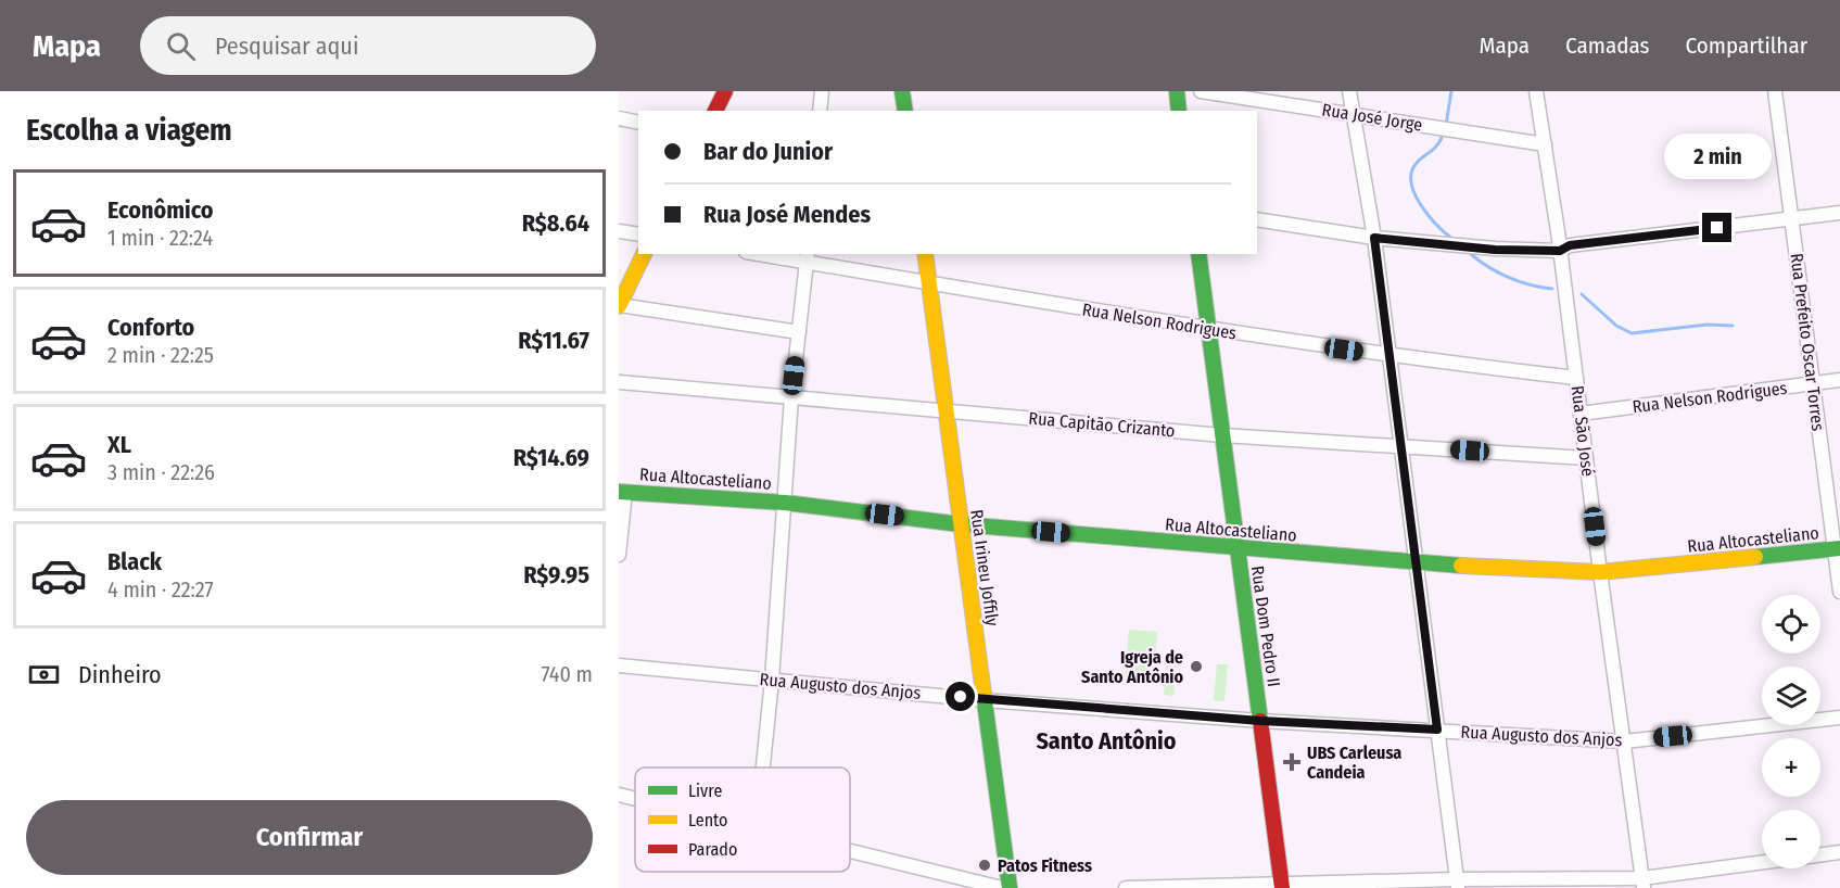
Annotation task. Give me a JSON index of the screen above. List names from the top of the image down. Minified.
{"streets":{"street":["Rua José Jorge","Rua Nelson Rodrigues","Rua Prefeito Oscar Torres","Rua Capitão Crizanto","Rua São José","Rua Altocasteliano","Rua Irineu Joffily","Rua Dom Pedro II","Rua Augusto dos Anjos"]},"crossings":[["Rua José Jorge","Rua São José"],["Rua Nelson Rodrigues","Rua Prefeito Oscar Torres"],["Rua Nelson Rodrigues","Rua São José"],["Rua Nelson Rodrigues","Rua Irineu Joffily"],["Rua Nelson Rodrigues","Rua Dom Pedro II"],["Rua Prefeito Oscar Torres","Rua Altocasteliano"],["Rua Capitão Crizanto","Rua São José"],["Rua Capitão Crizanto","Rua Irineu Joffily"],["Rua Capitão Crizanto","Rua Dom Pedro II"],["Rua São José","Rua Altocasteliano"],["Rua São José","Rua Augusto dos Anjos"],["Rua Altocasteliano","Rua Irineu Joffily"],["Rua Altocasteliano","Rua Dom Pedro II"],["Rua Irineu Joffily","Rua Augusto dos Anjos"],["Rua Dom Pedro II","Rua Augusto dos Anjos"]],"districts":["Santo Antônio"],"places":{"other":["Igreja de Santo Antônio","Patos Fitness"],"health":["UBS Carleusa Candeia"]},"legend":["Livre","Lento","Parado"],"page":{"header":"Mapa","search":"Pesquisar aqui","nav":["Mapa","Camadas","Compartilhar"],"heading":"Escolha a viagem","banner":["Bar do Junior","Rua José Mendes"],"bubble":"2 min","list":[{"name":"Econômico","note":"1 min · 22:24","value":"R$8.64"},{"name":"Conforto","note":"2 min · 22:25","value":"R$11.67"},{"name":"XL","note":"3 min · 22:26","value":"R$14.69"},{"name":"Black","note":"4 min · 22:27","value":"R$9.95"}],"map_buttons":["+","−"],"pay":["Dinheiro","740 m"],"buttons":"Confirmar"}}
